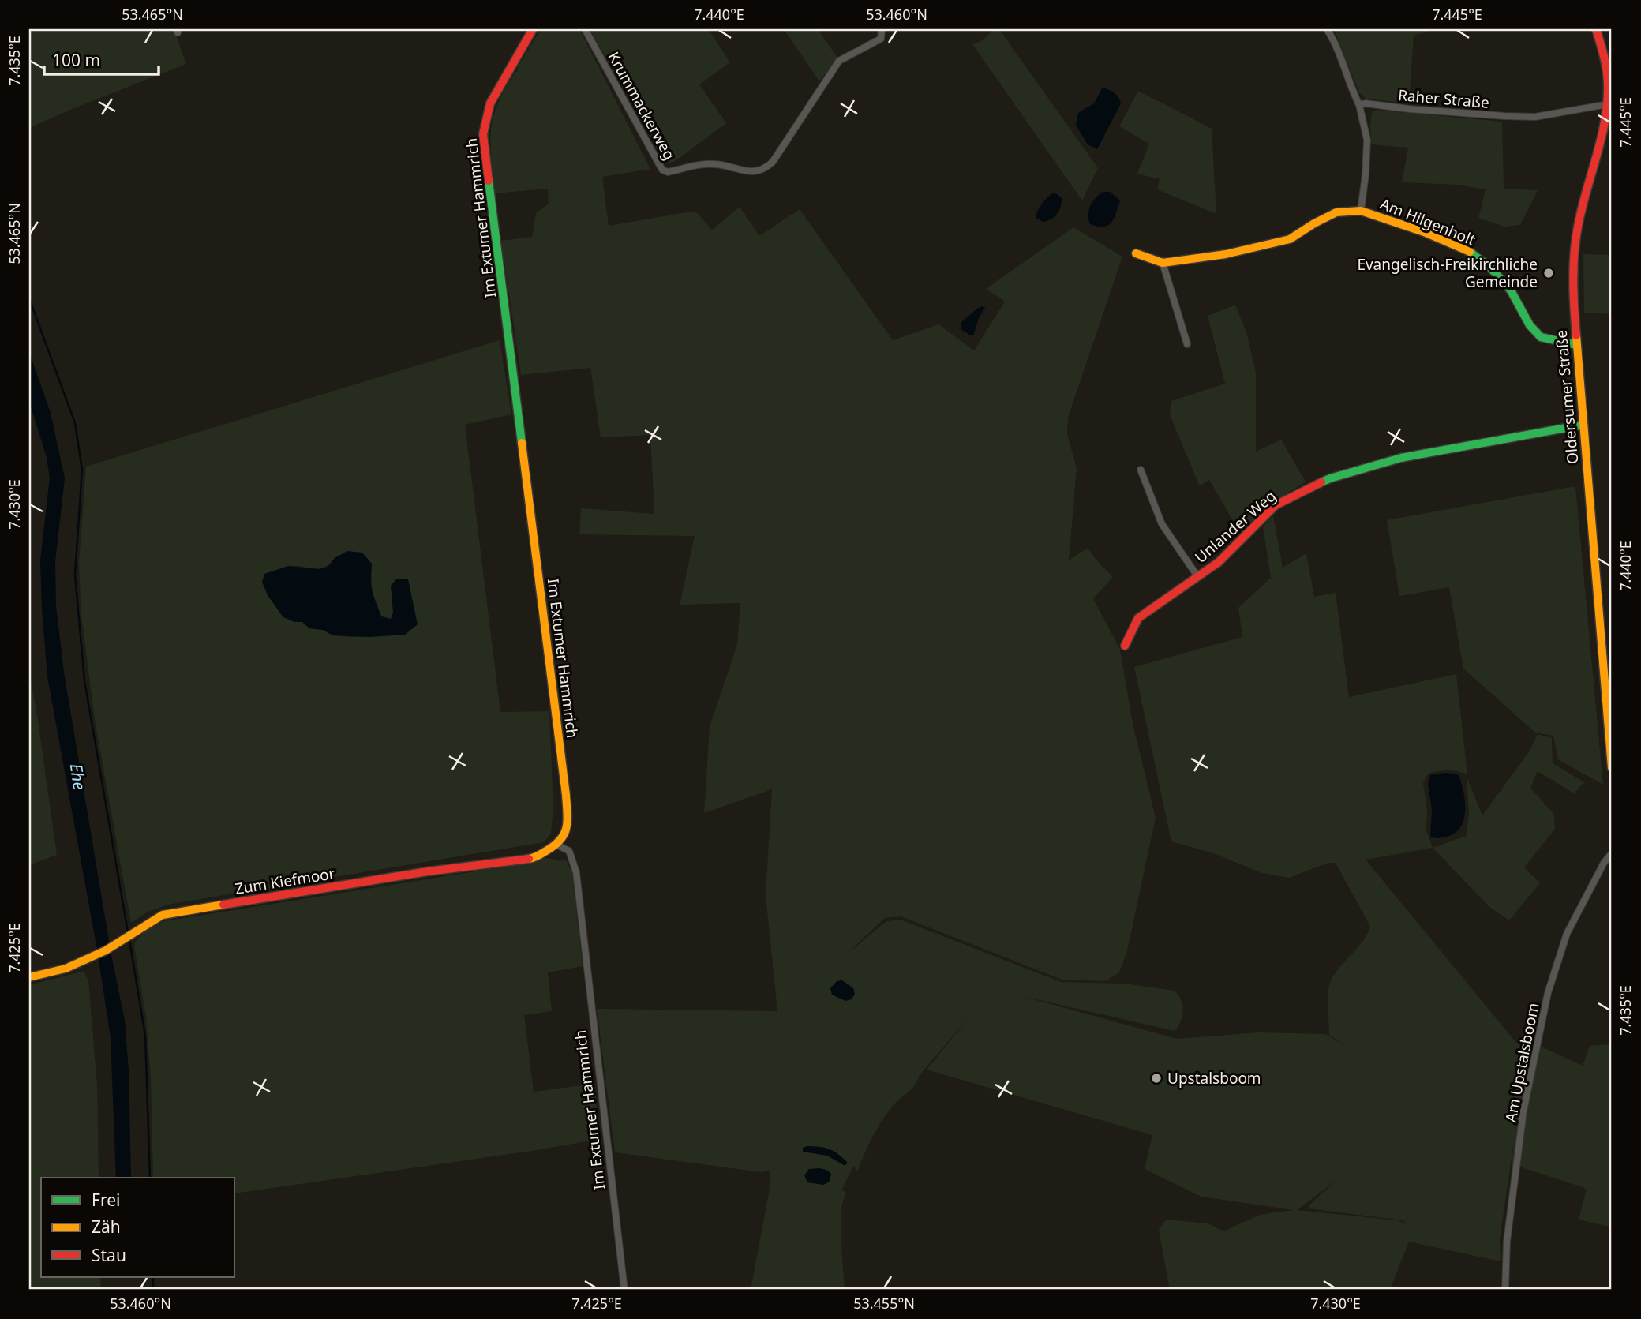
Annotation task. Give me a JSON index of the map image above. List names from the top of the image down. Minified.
{"streets":{"street":["Raher Straße","Krummackerweg","Im Extumer Hammrich","Am Hilgenholt","Oldersumer Straße","Unlander Weg","Zum Kiefmoor","Am Upstalsboom"]},"crossings":[["Raher Straße","Oldersumer Straße"],["Im Extumer Hammrich","Zum Kiefmoor"],["Am Hilgenholt","Oldersumer Straße"],["Oldersumer Straße","Unlander Weg"]],"water":["Ehe"],"places":["Evangelisch-Freikirchliche Gemeinde","Upstalsboom"],"legend":["Frei","Zäh","Stau"],"scale_bar":"100 m","coordinates":["53.465°N","7.440°E","53.460°N","7.445°E","7.435°E","7.430°E","7.425°E","53.455°N"]}
